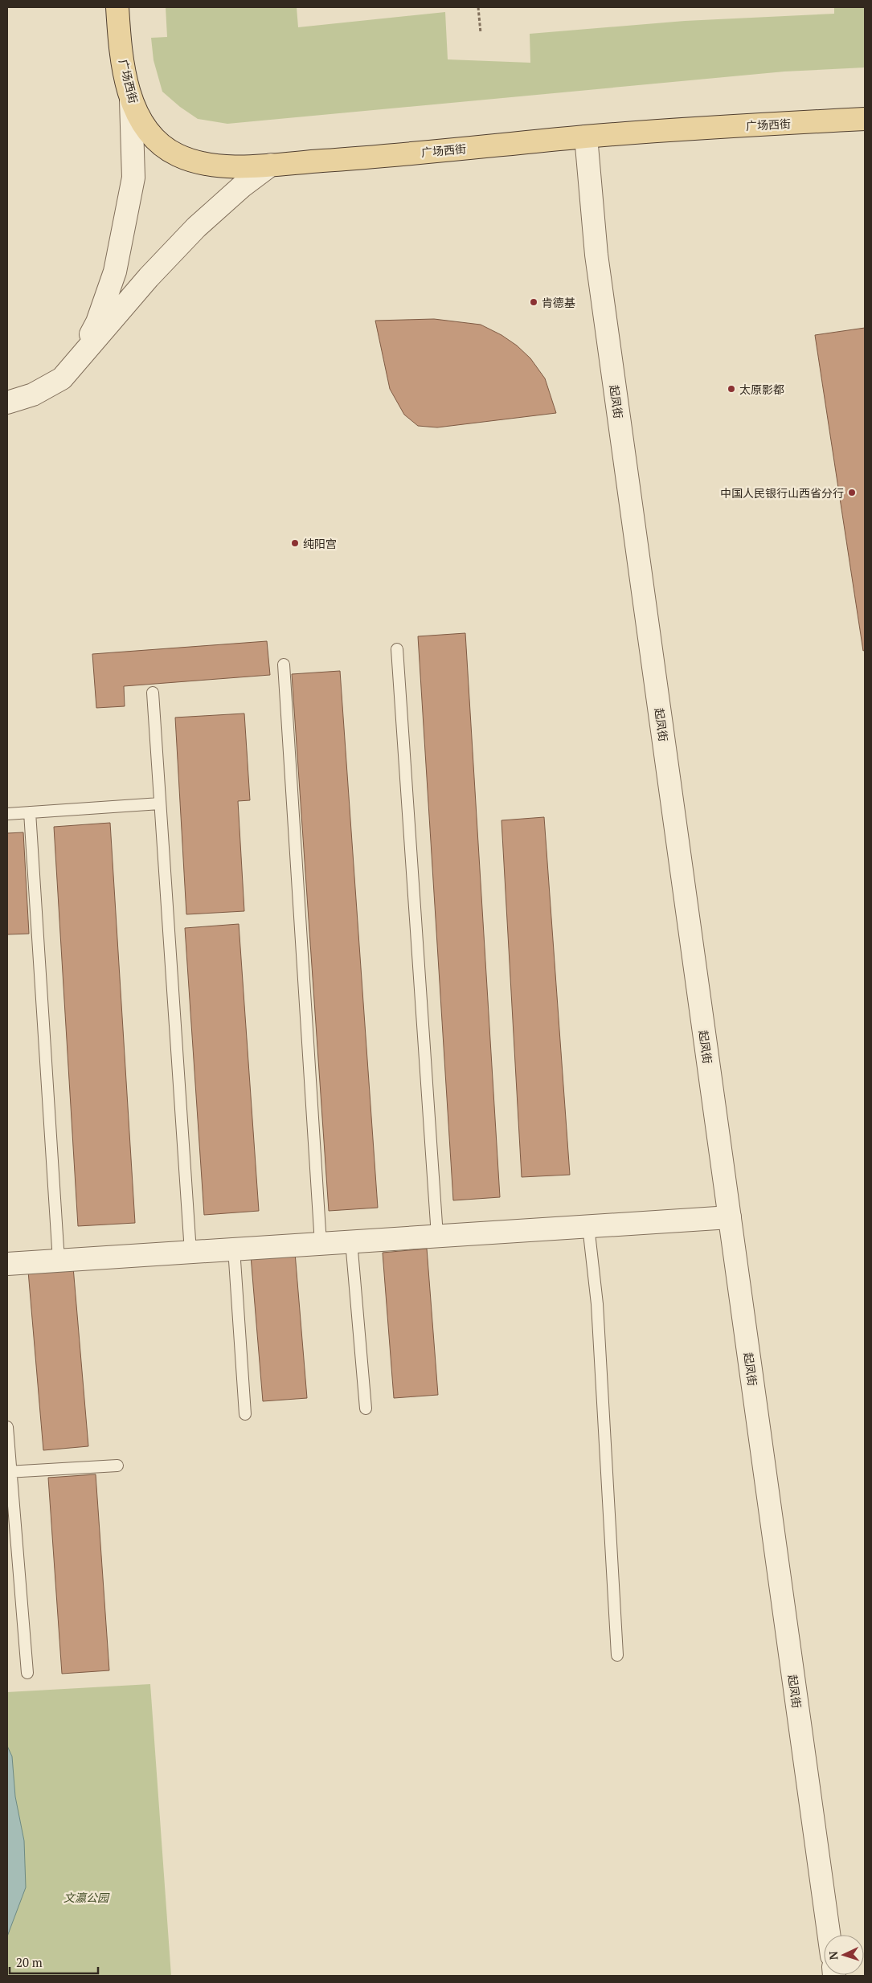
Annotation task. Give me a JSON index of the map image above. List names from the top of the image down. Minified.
{"streets":{"main road":["广场西街"],"street":["起凤街"]},"crossings":[["广场西街","起凤街"]],"parks":["文瀛公园"],"places":["肯德基","太原影都","中国人民银行山西省分行","纯阳宫"],"scale_bar":"20 m","north":"left"}
